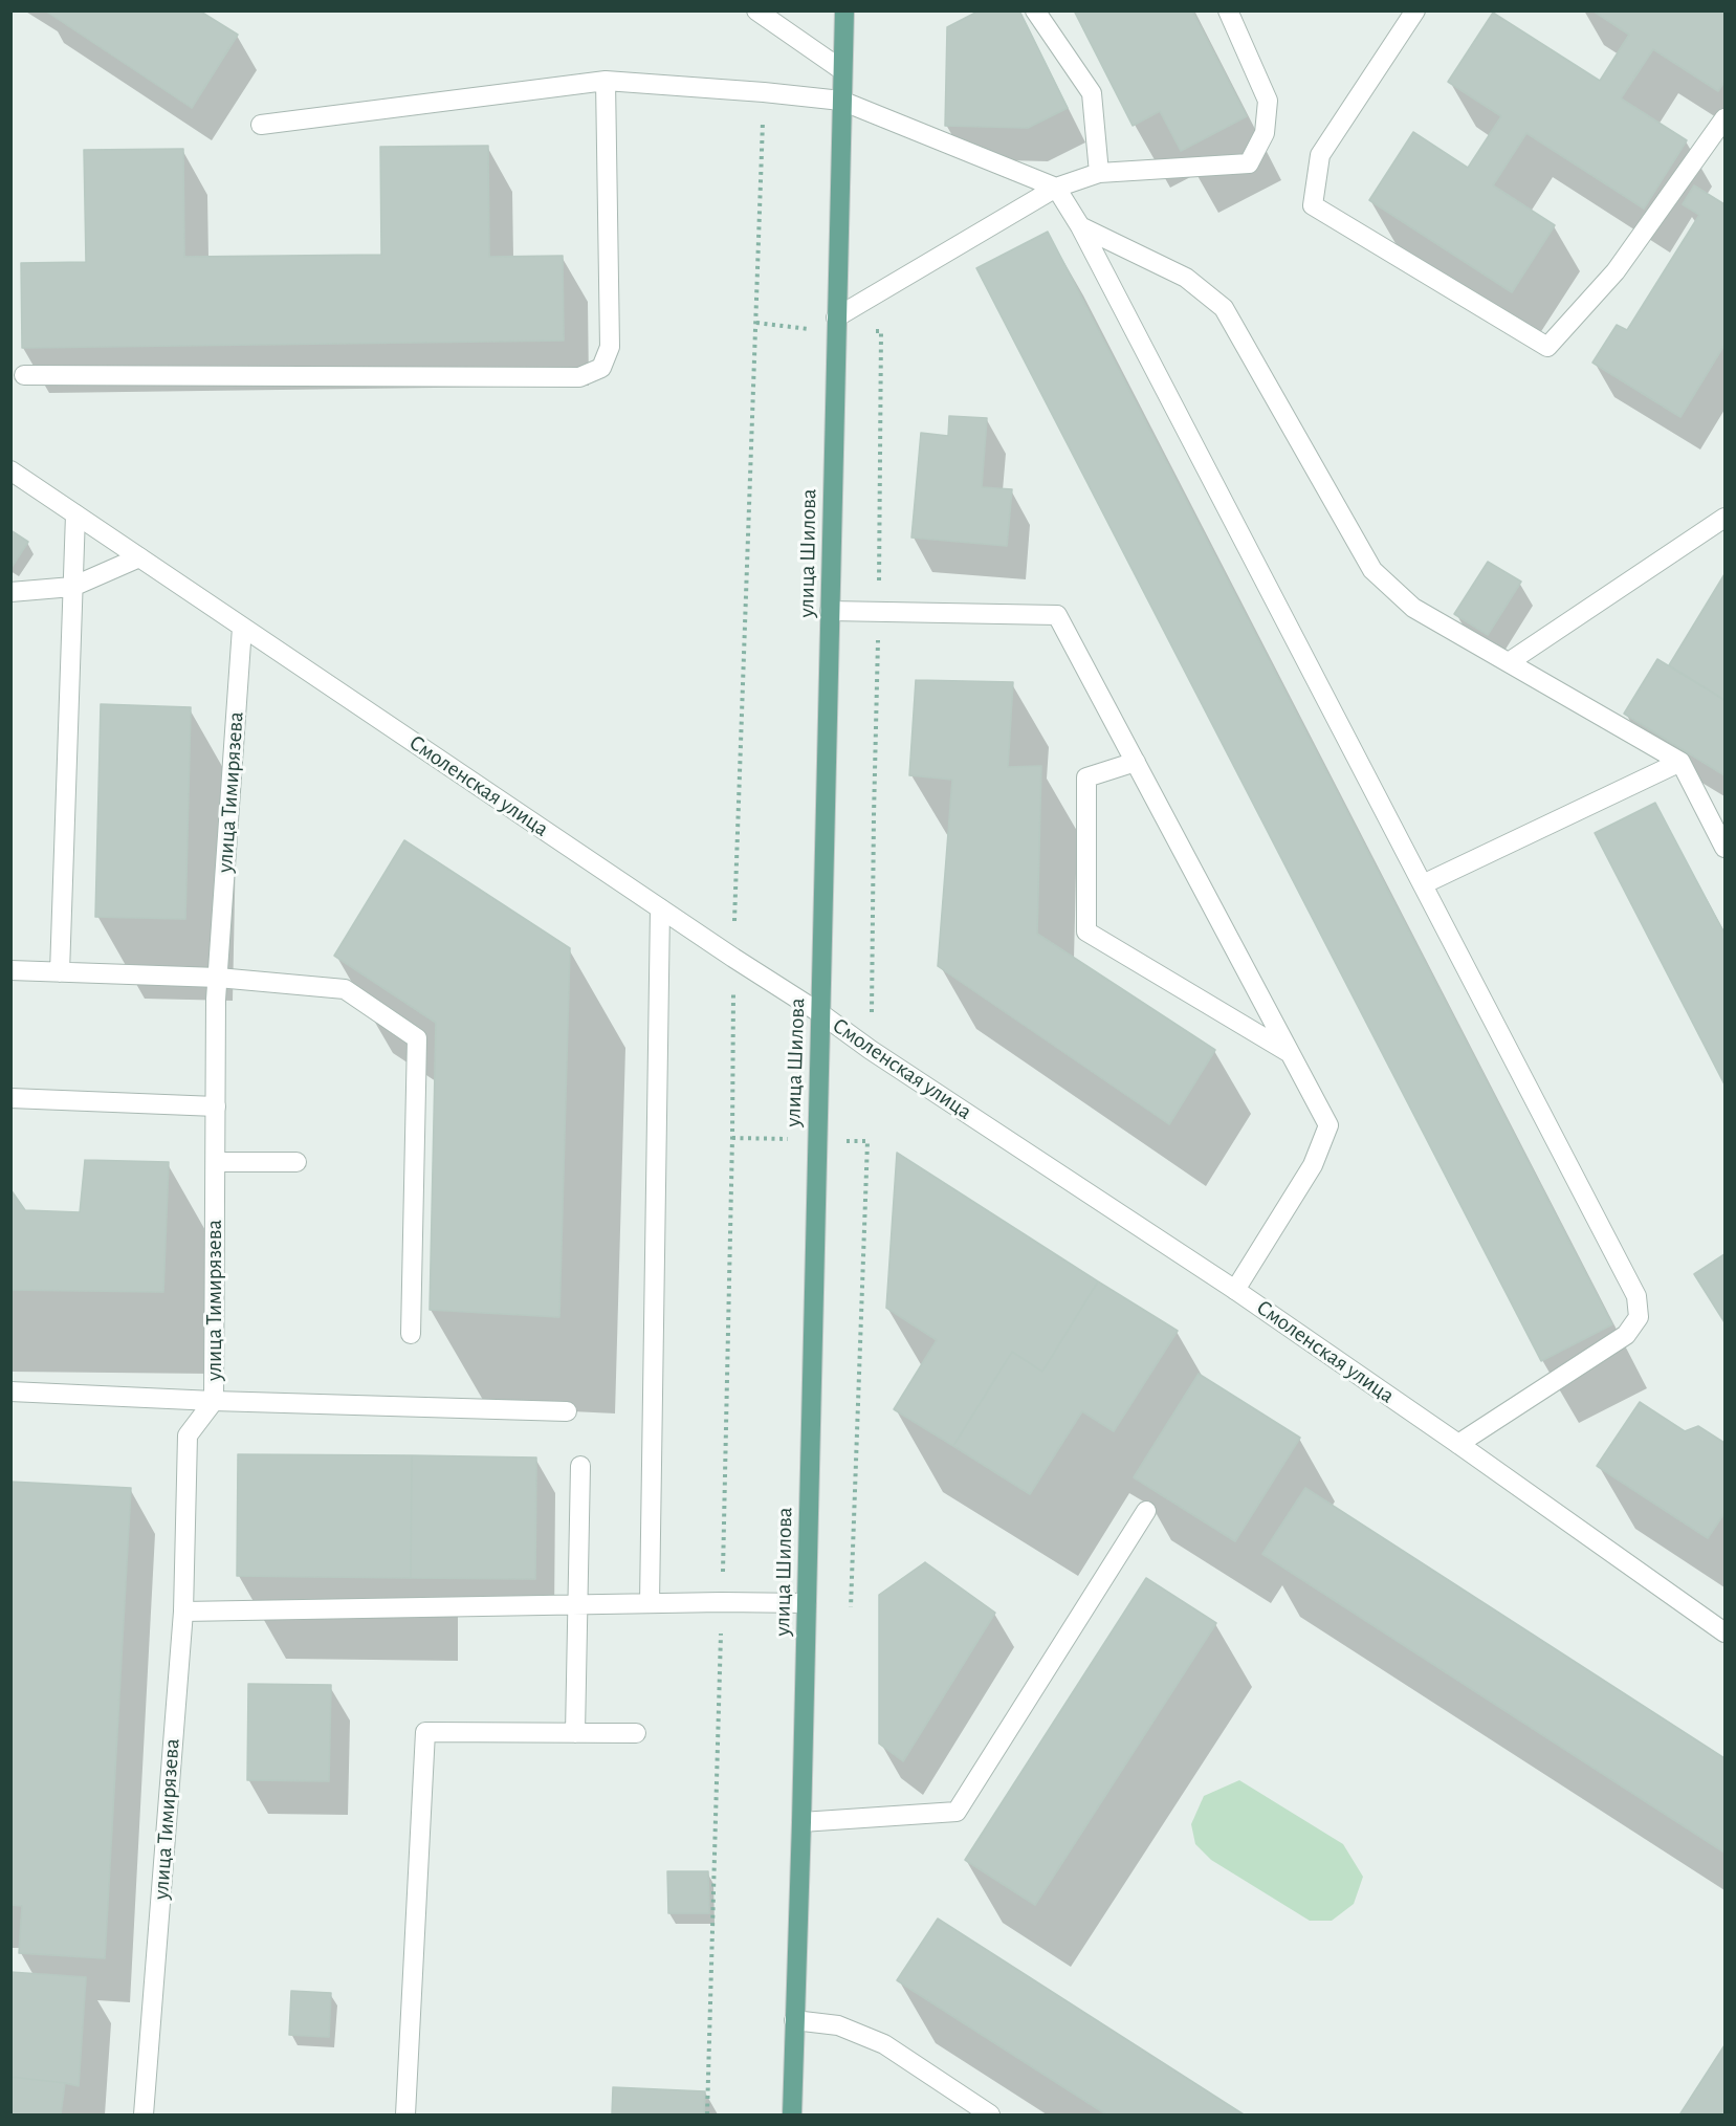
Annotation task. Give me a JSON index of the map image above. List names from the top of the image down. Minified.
{"streets":{"main road":["улица Шилова"],"street":["Смоленская улица","улица Тимирязева"]},"crossings":[["улица Шилова","Смоленская улица"],["Смоленская улица","улица Тимирязева"]]}
